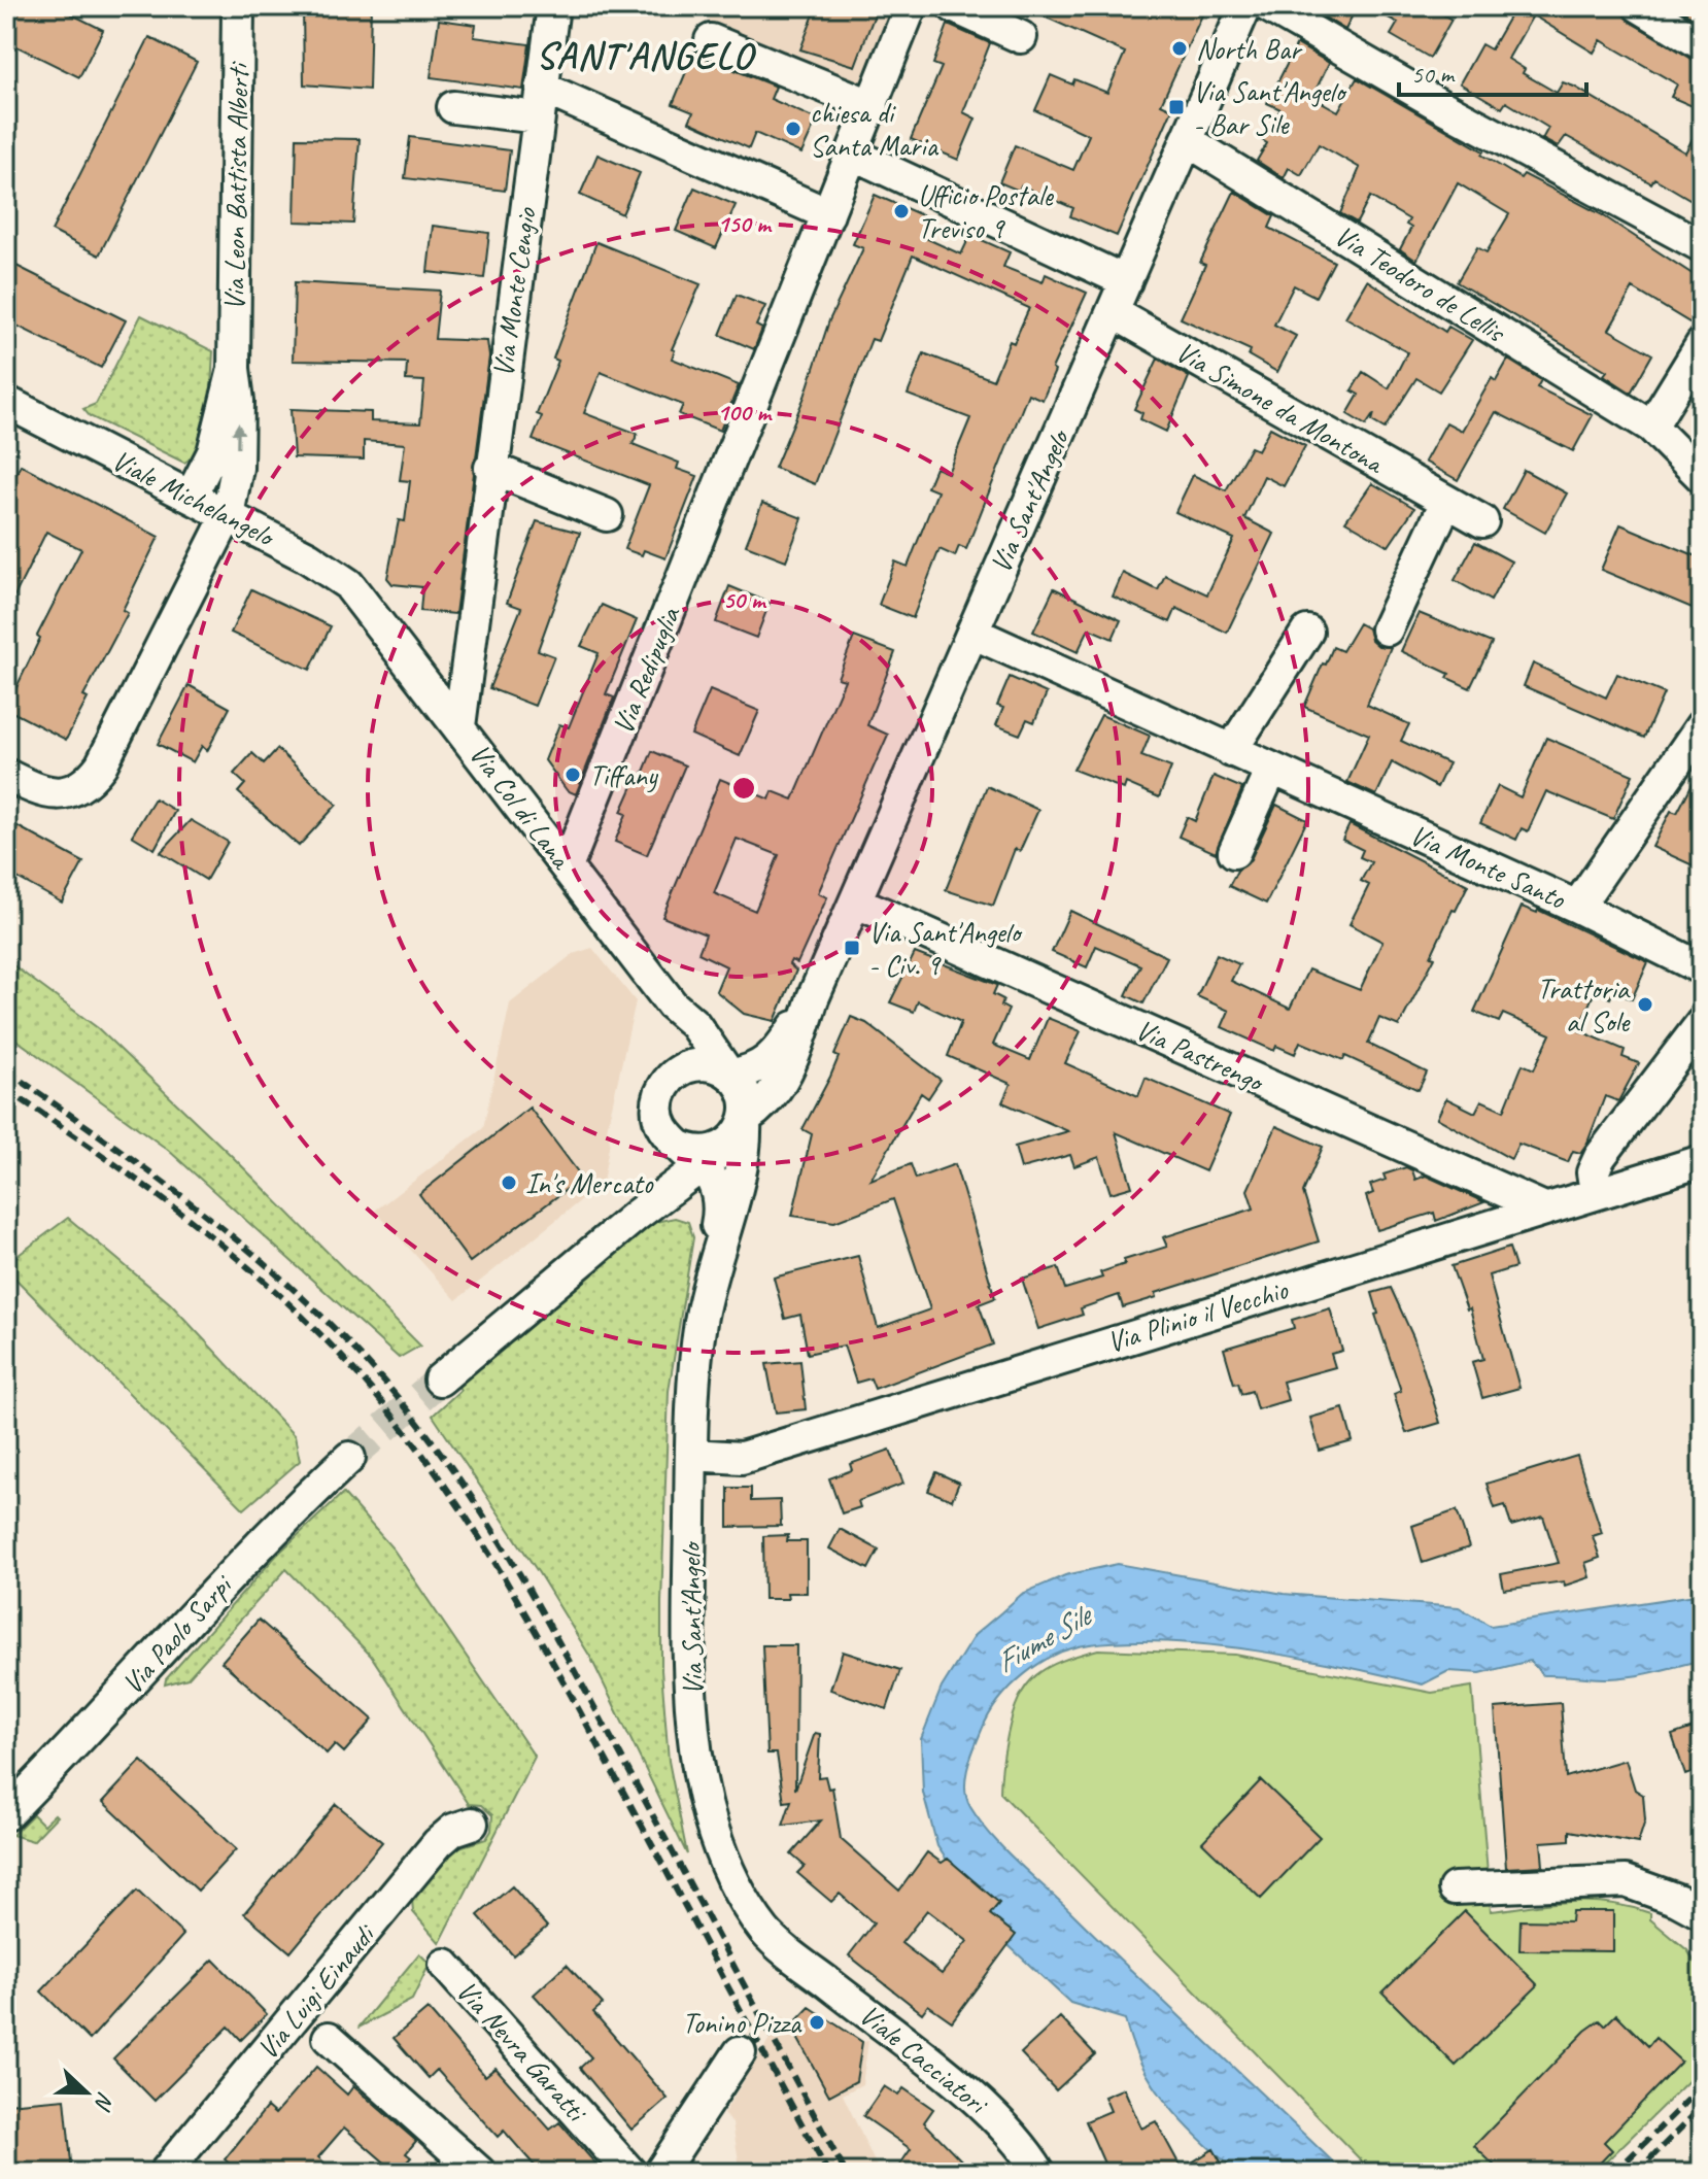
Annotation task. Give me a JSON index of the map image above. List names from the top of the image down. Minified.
{"streets":{"street":["Via Leon Battista Alberti","Via Teodoro de Lellis","Via Monte Cengio","Via Simone da Montona","Viale Michelangelo","Via Sant'Angelo","Via Redipuglia","Via Col di Lana","Via Monte Santo","Via Pastrengo","Via Plinio il Vecchio","Via Paolo Sarpi","Via Luigi Einaudi","Via Nevra Garatti","Viale Cacciatori"]},"crossings":[["Via Leon Battista Alberti","Viale Michelangelo"],["Via Teodoro de Lellis","Via Sant'Angelo"],["Via Monte Cengio","Via Col di Lana"],["Via Simone da Montona","Via Sant'Angelo"],["Viale Michelangelo","Via Col di Lana"],["Via Sant'Angelo","Via Col di Lana"],["Via Sant'Angelo","Via Monte Santo"],["Via Sant'Angelo","Via Pastrengo"],["Via Sant'Angelo","Via Plinio il Vecchio"],["Via Sant'Angelo","Viale Cacciatori"],["Via Redipuglia","Via Col di Lana"],["Via Pastrengo","Via Plinio il Vecchio"]],"districts":["SANT'ANGELO"],"water":["Fiume Sile"],"places":{"other":["North Bar","chiesa di Santa Maria","Ufficio Postale Treviso 9","Tiffany","Trattoria al Sole","In's Mercato","Tonino Pizza"],"transit":["Via Sant'Angelo - Bar Sile","Via Sant'Angelo - Civ. 9"]},"scale_bar":"50 m","north":"right","rings":["150 m","100 m","50 m"]}
